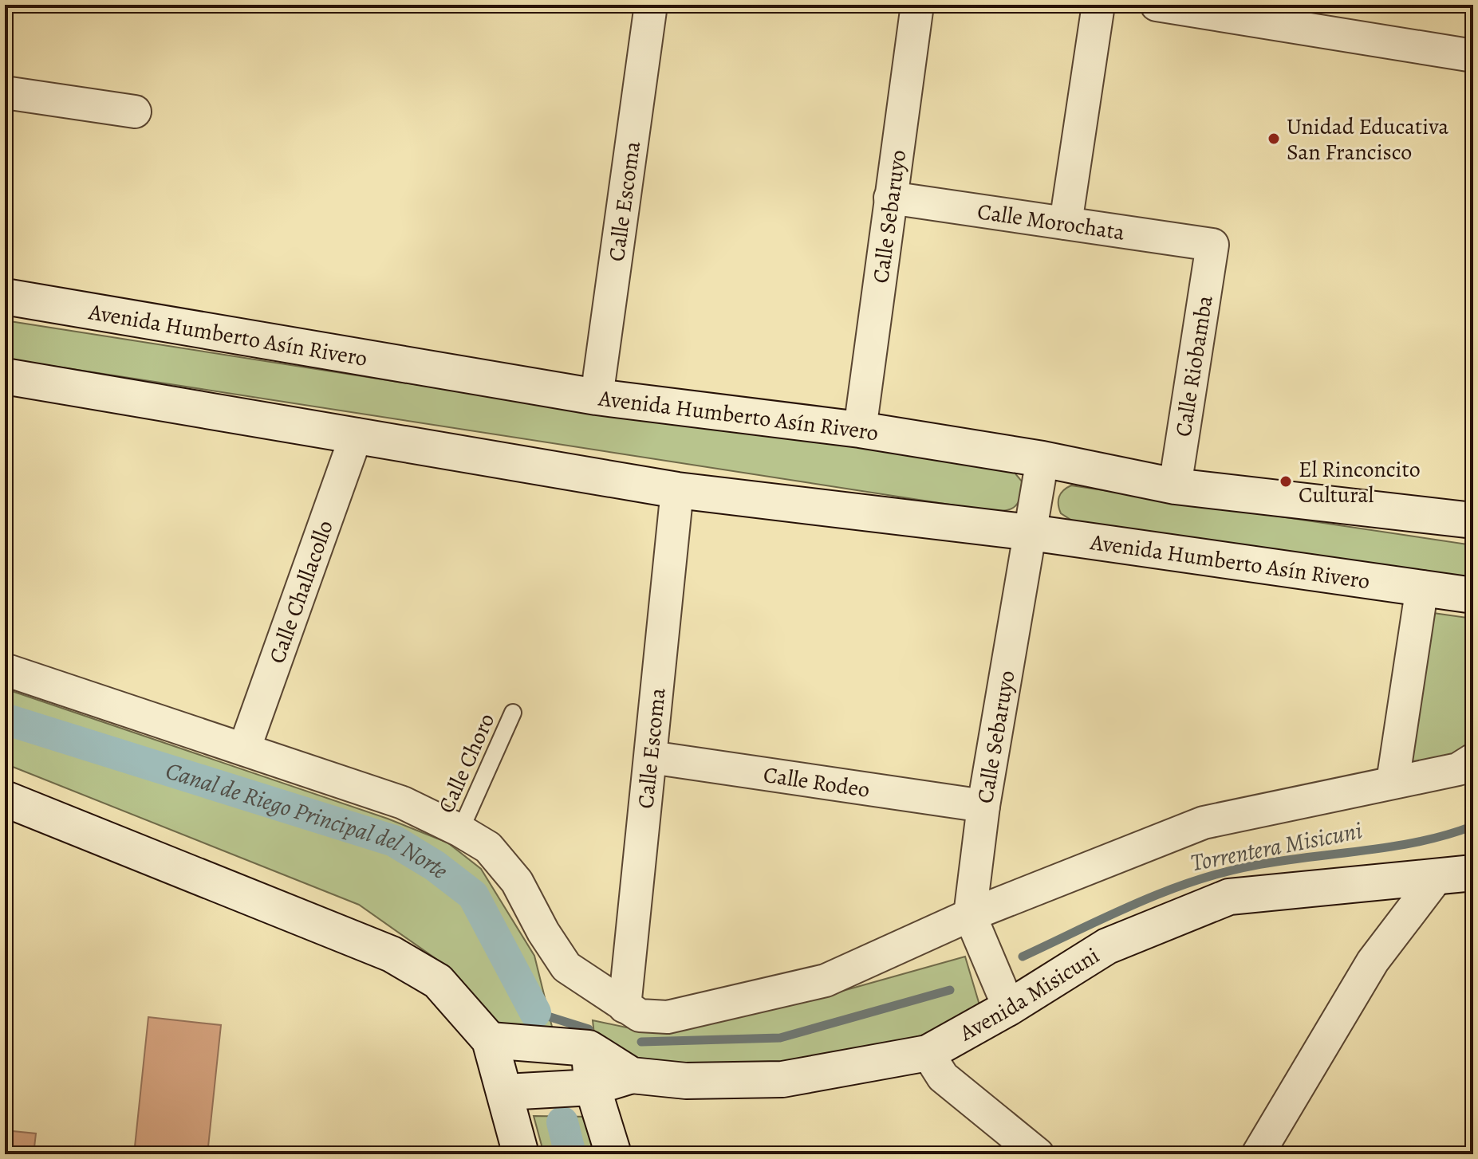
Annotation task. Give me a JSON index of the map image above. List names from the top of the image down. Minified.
{"streets":{"street":["Calle Escoma","Calle Sebaruyo","Calle Morochata","Avenida Humberto Asín Rivero","Calle Riobamba","Calle Challacollo","Calle Rodeo","Avenida Misicuni"],"lane":["Calle Choro"]},"crossings":[["Calle Escoma","Avenida Humberto Asín Rivero"],["Calle Escoma","Calle Rodeo"],["Calle Sebaruyo","Calle Morochata"],["Calle Sebaruyo","Avenida Humberto Asín Rivero"],["Calle Sebaruyo","Calle Rodeo"],["Calle Sebaruyo","Avenida Misicuni"],["Calle Morochata","Calle Riobamba"],["Avenida Humberto Asín Rivero","Calle Riobamba"],["Avenida Humberto Asín Rivero","Calle Challacollo"]],"water":["Canal de Riego Principal del Norte","Torrentera Misicuni"],"places":["Unidad Educativa San Francisco","El Rinconcito Cultural"]}
